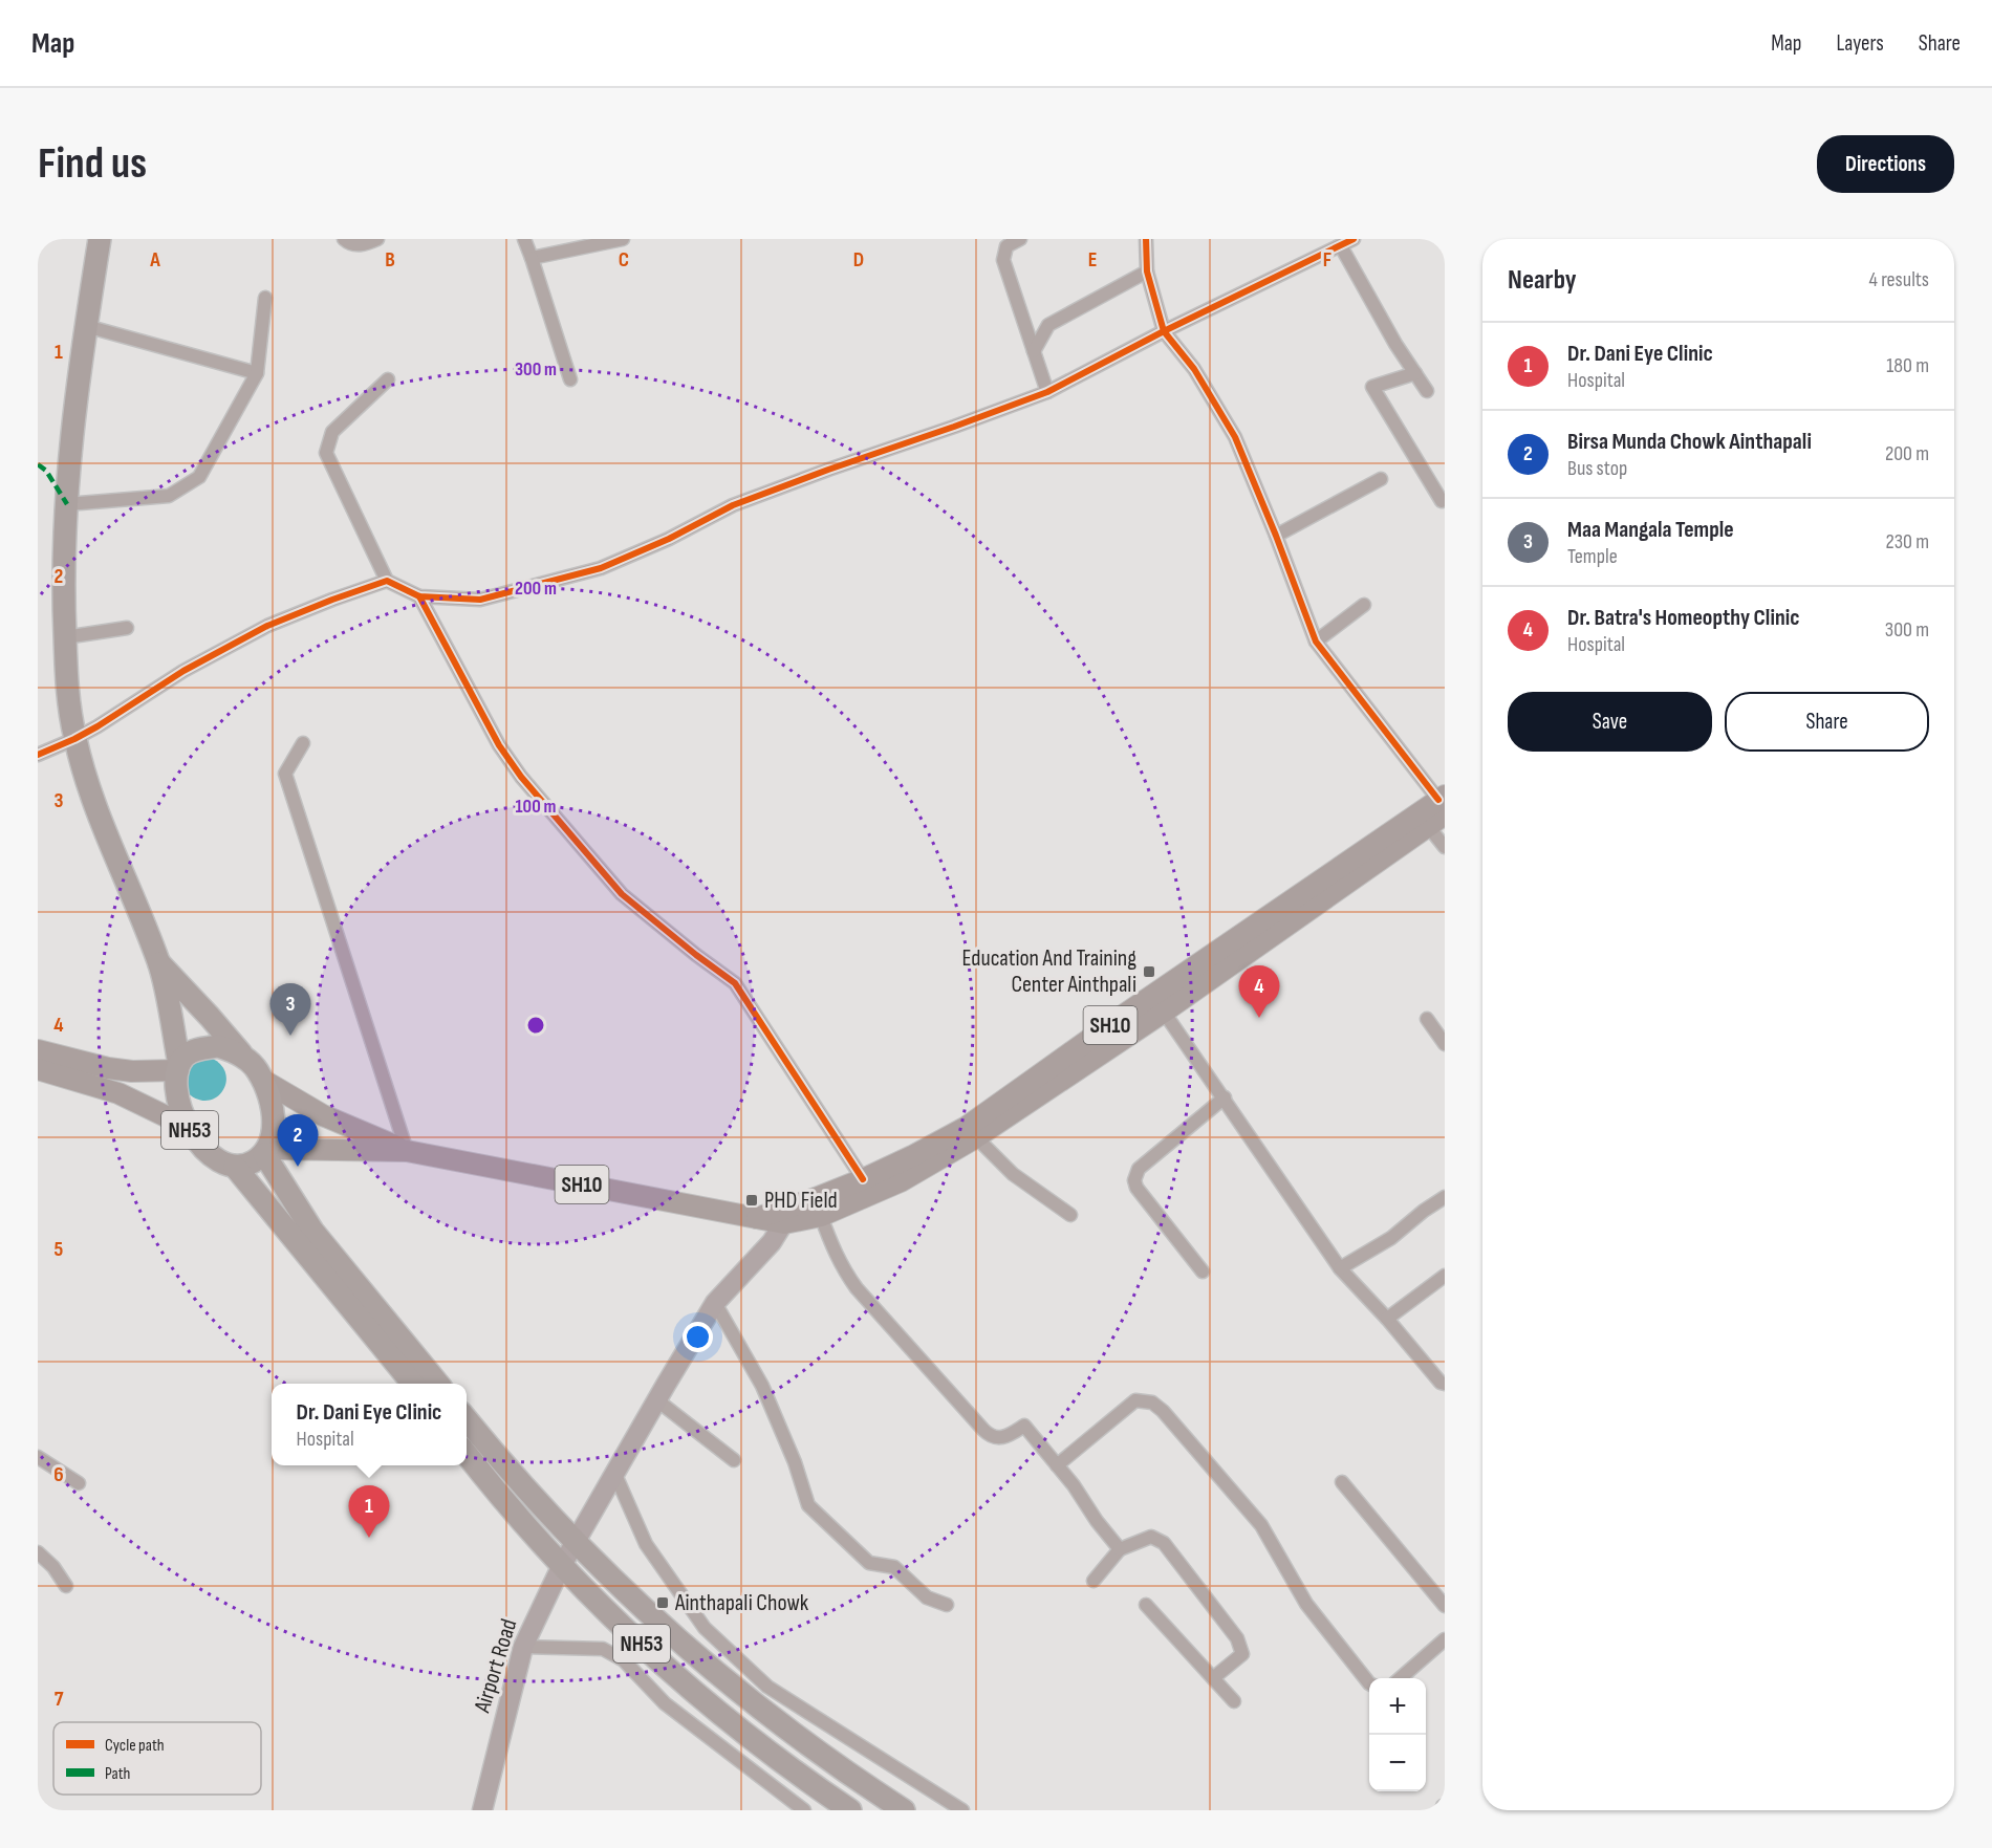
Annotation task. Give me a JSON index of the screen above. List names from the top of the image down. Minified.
{"streets":{"highway":["NH53"],"main road":["SH10","Airport Road"]},"crossings":[["SH10","NH53"],["SH10","Airport Road"],["NH53","Airport Road"]],"places":{"transit":["Education And Training Center Ainthpali","PHD Field","Ainthapali Chowk"]},"legend":["Cycle path","Path"],"page":{"header":"Map","nav":["Map","Layers","Share"],"buttons":["Directions",["Save","Share"]],"title":"Find us","heading":["Nearby","4 results"],"list":[{"mark":"1","name":"Dr. Dani Eye Clinic","note":"Hospital","value":"180 m"},{"mark":"2","name":"Birsa Munda Chowk Ainthapali","note":"Bus stop","value":"200 m"},{"mark":"3","name":"Maa Mangala Temple","note":"Temple","value":"230 m"},{"mark":"4","name":"Dr. Batra's Homeopthy Clinic","note":"Hospital","value":"300 m"}],"pins":["4","3","2","1"],"popup":["Dr. Dani Eye Clinic","Hospital"],"map_buttons":["+","−"]},"grid":{"columns":["A","B","C","D","E","F"],"rows":["1","2","3","4","5","6","7"]},"rings":["300 m","200 m","100 m"]}
